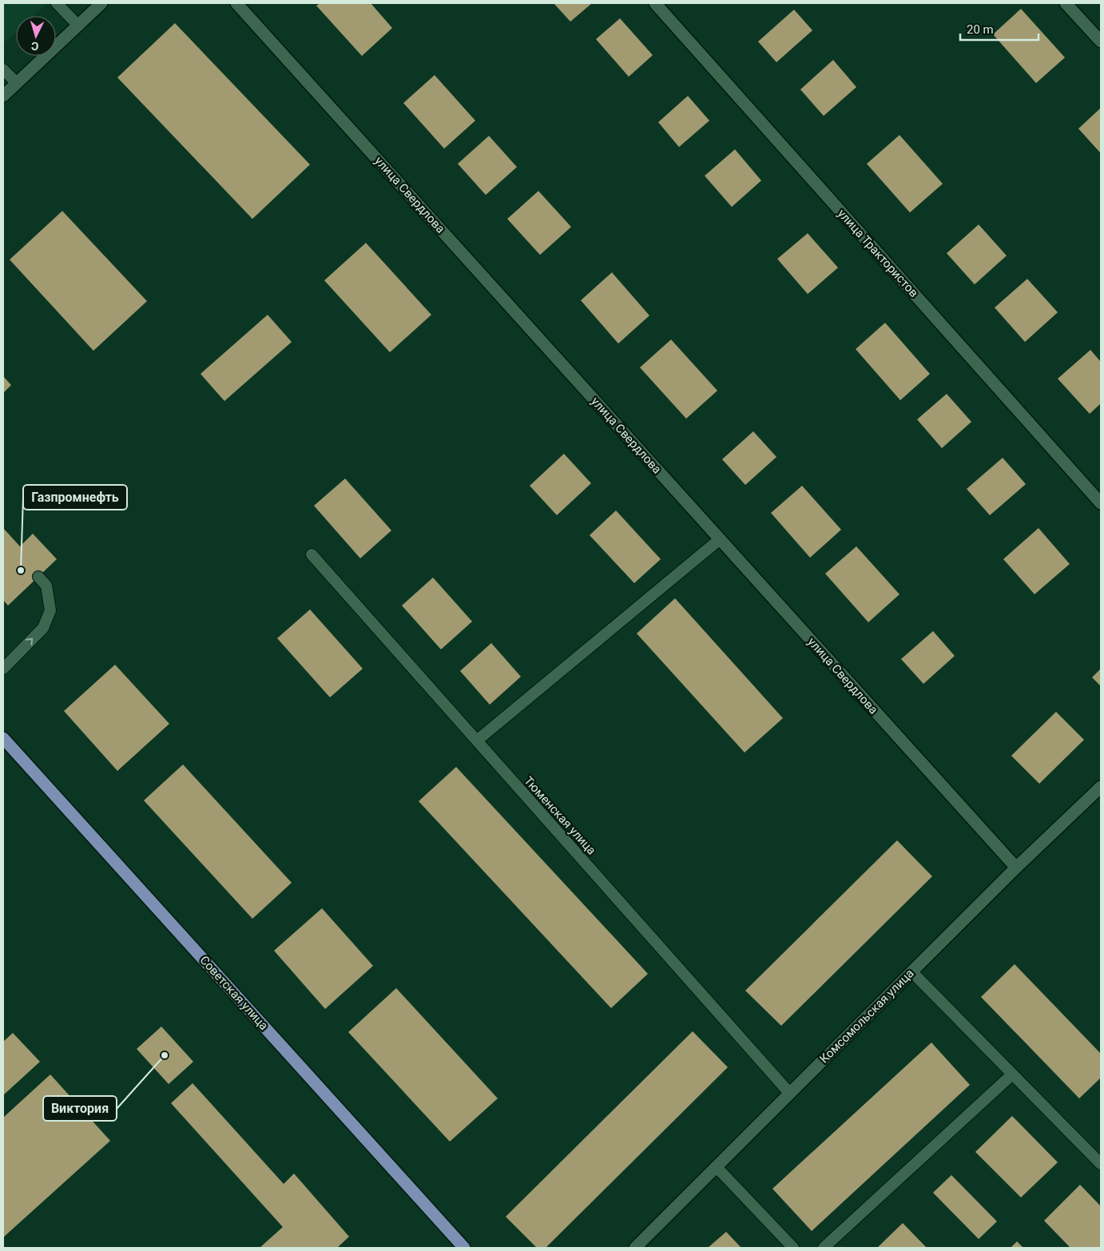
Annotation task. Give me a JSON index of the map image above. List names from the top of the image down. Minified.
{"streets":{"main road":["Советская улица"],"street":["улица Свердлова","улица Трактористов","Комсомольская улица"],"lane":["Тюменская улица"]},"crossings":[["улица Свердлова","Комсомольская улица"],["Тюменская улица","Комсомольская улица"]],"places":["Газпромнефть","Виктория"],"scale_bar":"20 m","north":"bottom"}
